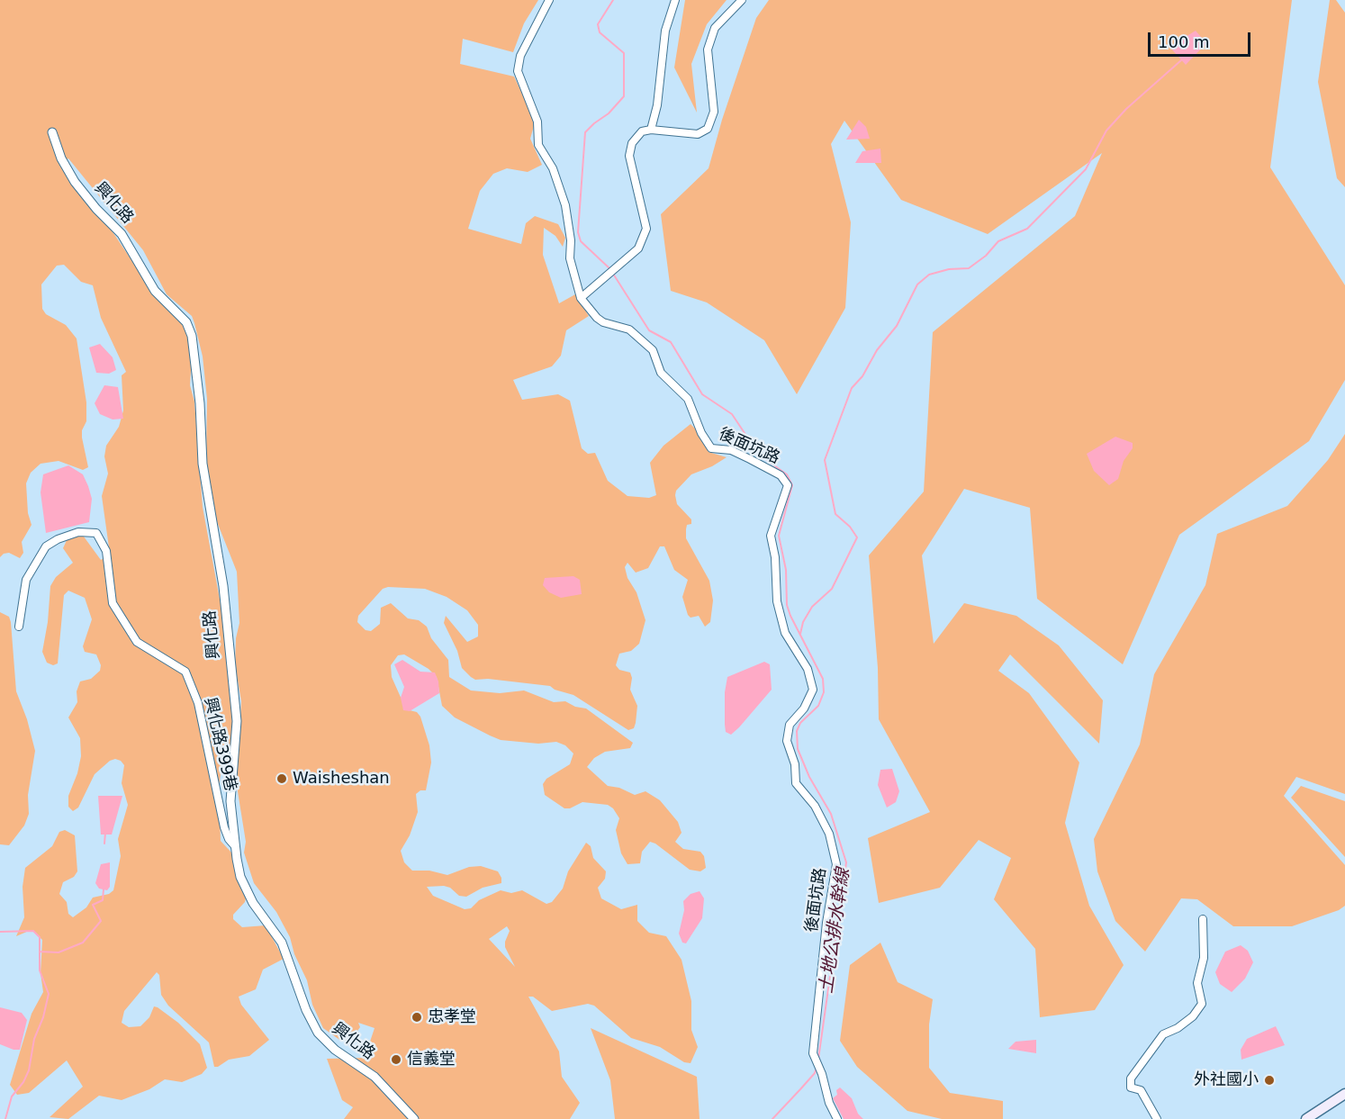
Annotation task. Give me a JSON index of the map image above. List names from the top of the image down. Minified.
{"streets":{"street":["興化路","後面坑路","興化路399巷"]},"crossings":[["興化路","興化路399巷"]],"water":["土地公排水幹線"],"places":["Waisheshan","忠孝堂","信義堂","外社國小"],"scale_bar":"100 m"}
